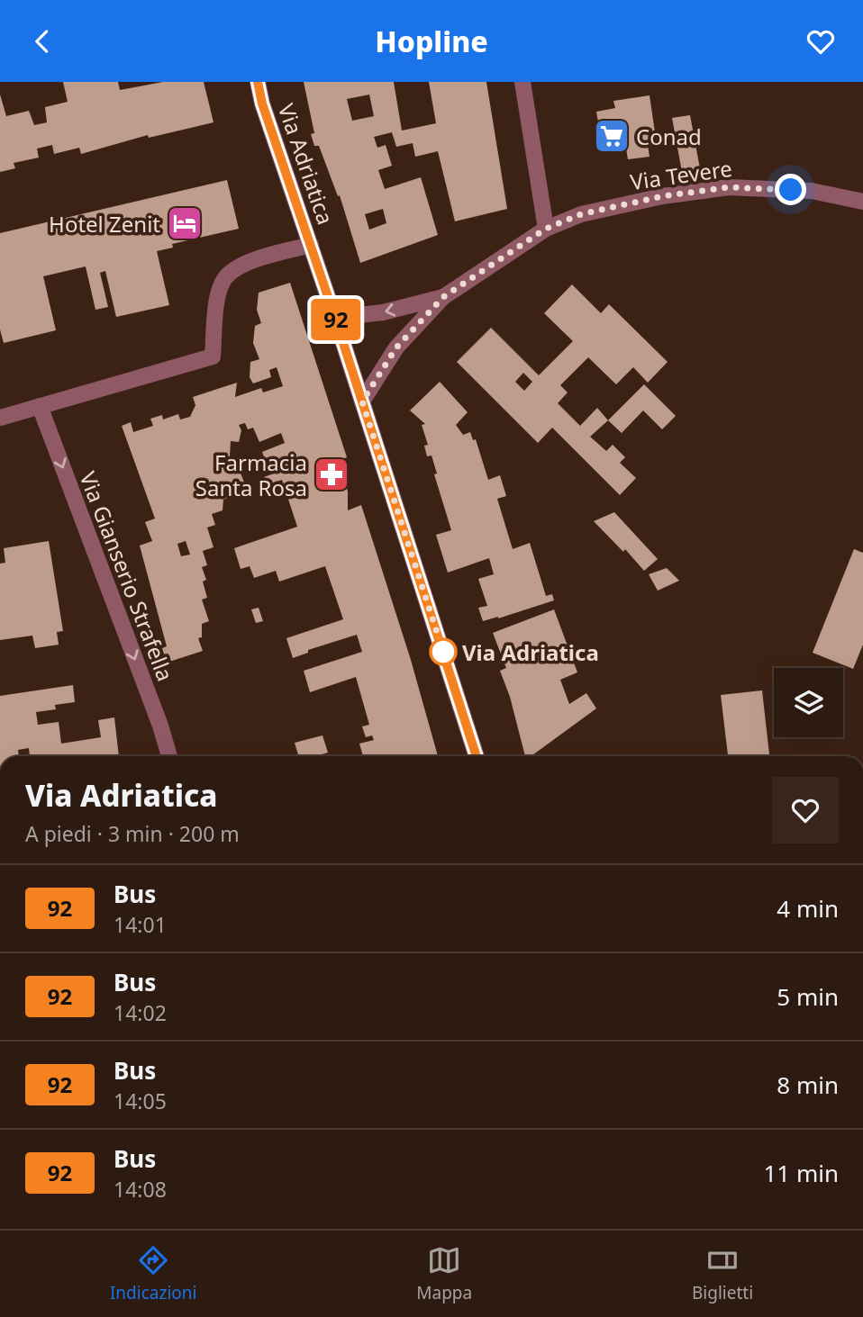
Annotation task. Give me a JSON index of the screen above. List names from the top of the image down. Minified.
{"streets":{"street":["Via Adriatica","Via Tevere","Via Gianserio Strafella"]},"one_way":["Via Gianserio Strafella"],"places":{"supermarket":["Conad"],"hotel":["Hotel Zenit"],"pharmacy":["Farmacia Santa Rosa"],"other":["Via Adriatica"]},"lines":["bus line 92"],"page":{"header":"Hopline","on_map":"92","heading":["Via Adriatica","A piedi · 3 min · 200 m"],"list":[{"mark":"92","name":"Bus","note":"14:01","value":"4 min"},{"mark":"92","name":"Bus","note":"14:02","value":"5 min"},{"mark":"92","name":"Bus","note":"14:05","value":"8 min"},{"mark":"92","name":"Bus","note":"14:08","value":"11 min"}],"tabs":["Indicazioni","Mappa","Biglietti"]}}
